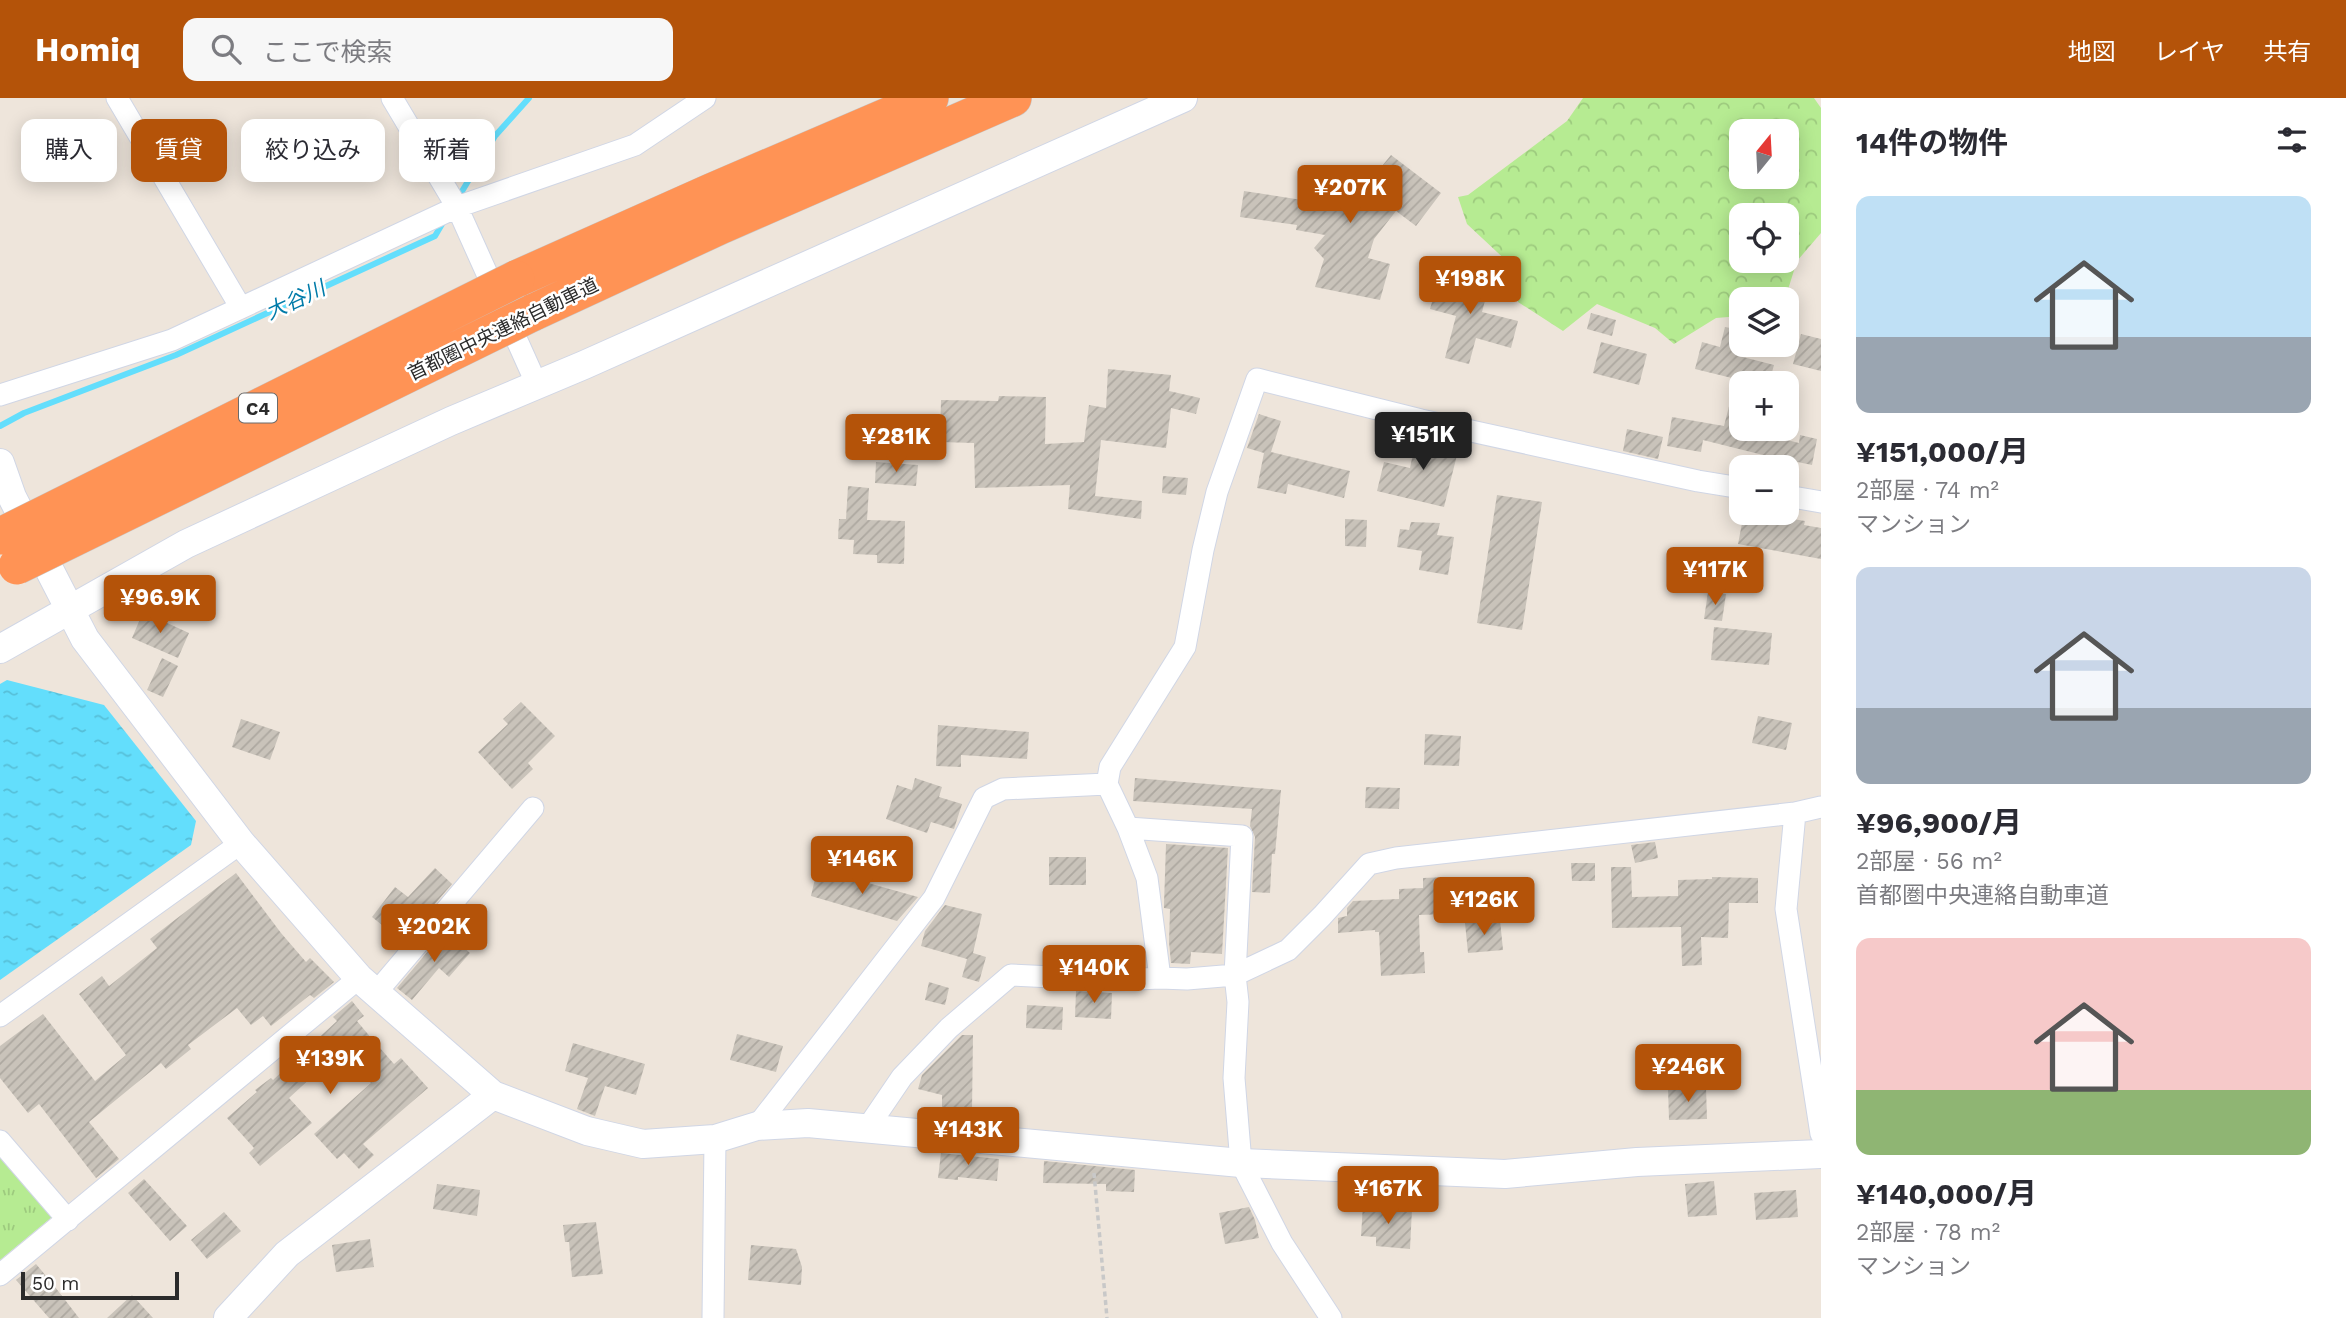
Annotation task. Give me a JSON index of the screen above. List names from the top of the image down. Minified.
{"streets":{"highway":["首都圏中央連絡自動車道","C4"]},"water":["大谷川"],"scale_bar":"50 m","north":"top","page":{"header":"Homiq","search":"ここで検索","nav":["地図","レイヤ","共有"],"heading":"14件の物件","map_buttons":["+","−"],"chip":["購入","賃貸","絞り込み","新着"],"price":["¥207K","¥198K","¥151K","¥281K","¥117K","¥96.9K","¥146K","¥126K","¥202K","¥140K","¥139K","¥246K","¥143K","¥167K"],"list":[{"name":"¥151,000/月","note":"2部屋 · 74 m² · マンション"},{"name":"¥96,900/月","note":"2部屋 · 56 m² · 首都圏中央連絡自動車道"},{"name":"¥140,000/月","note":"2部屋 · 78 m² · マンション"}],"scale":"50 m"}}
